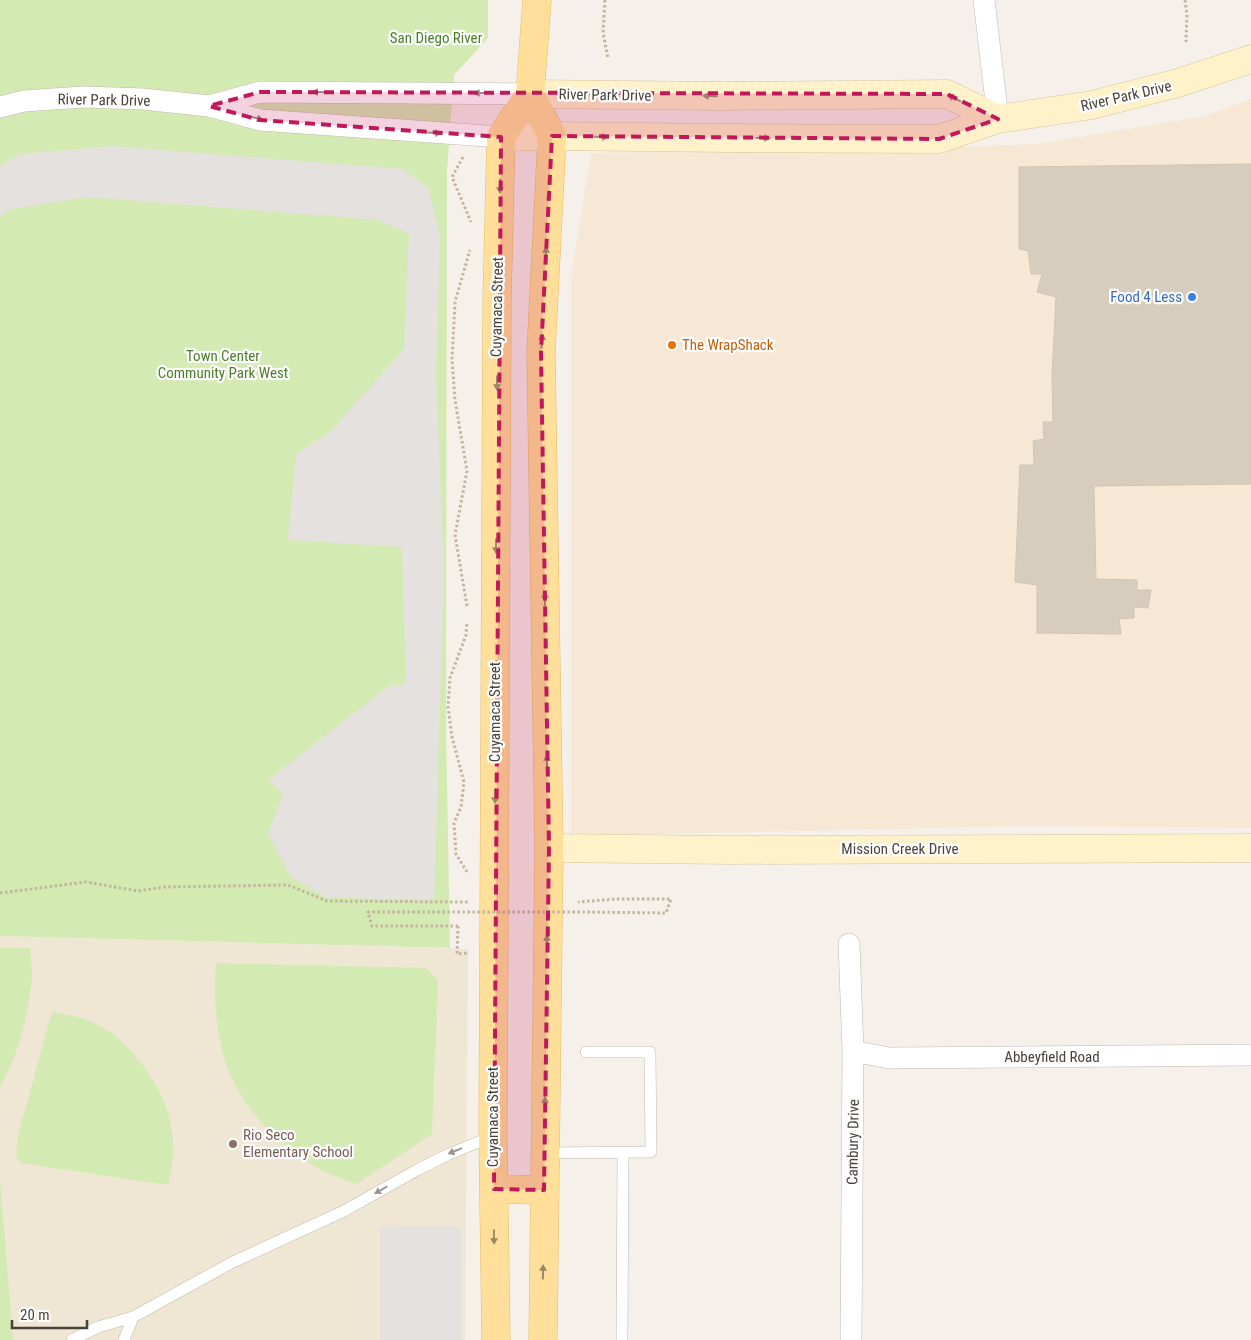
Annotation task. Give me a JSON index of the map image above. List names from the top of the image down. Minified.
{"streets":{"main road":["Cuyamaca Street"],"street":["River Park Drive","Mission Creek Drive","Abbeyfield Road","Cambury Drive"]},"crossings":[["River Park Drive","Cuyamaca Street"],["Abbeyfield Road","Cambury Drive"]],"parks":["San Diego River","Town Center Community Park West"],"places":["Food 4 Less","The WrapShack","Rio Seco Elementary School"],"scale_bar":"20 m"}
